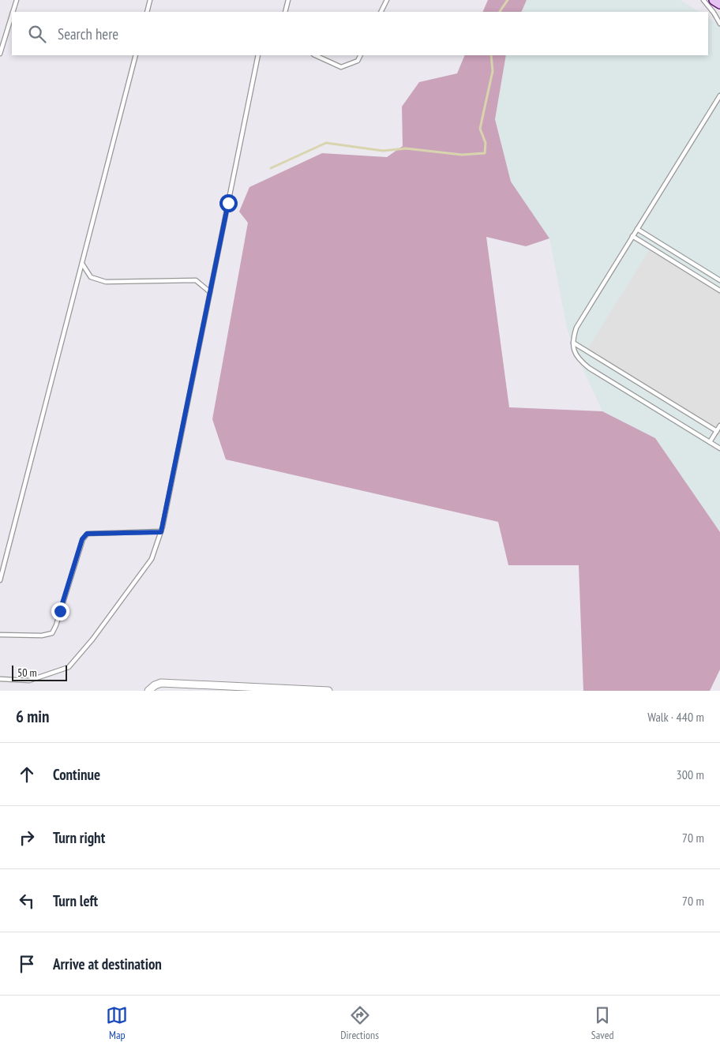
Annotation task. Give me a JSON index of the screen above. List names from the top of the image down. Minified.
{"scale_bar":"50 m","page":{"search":"Search here","scale":"50 m","heading":["6 min","Walk · 440 m"],"list":[["Continue","300 m"],["Turn right","70 m"],["Turn left","70 m"],"Arrive at destination"],"nav":["Map","Directions","Saved"]}}
